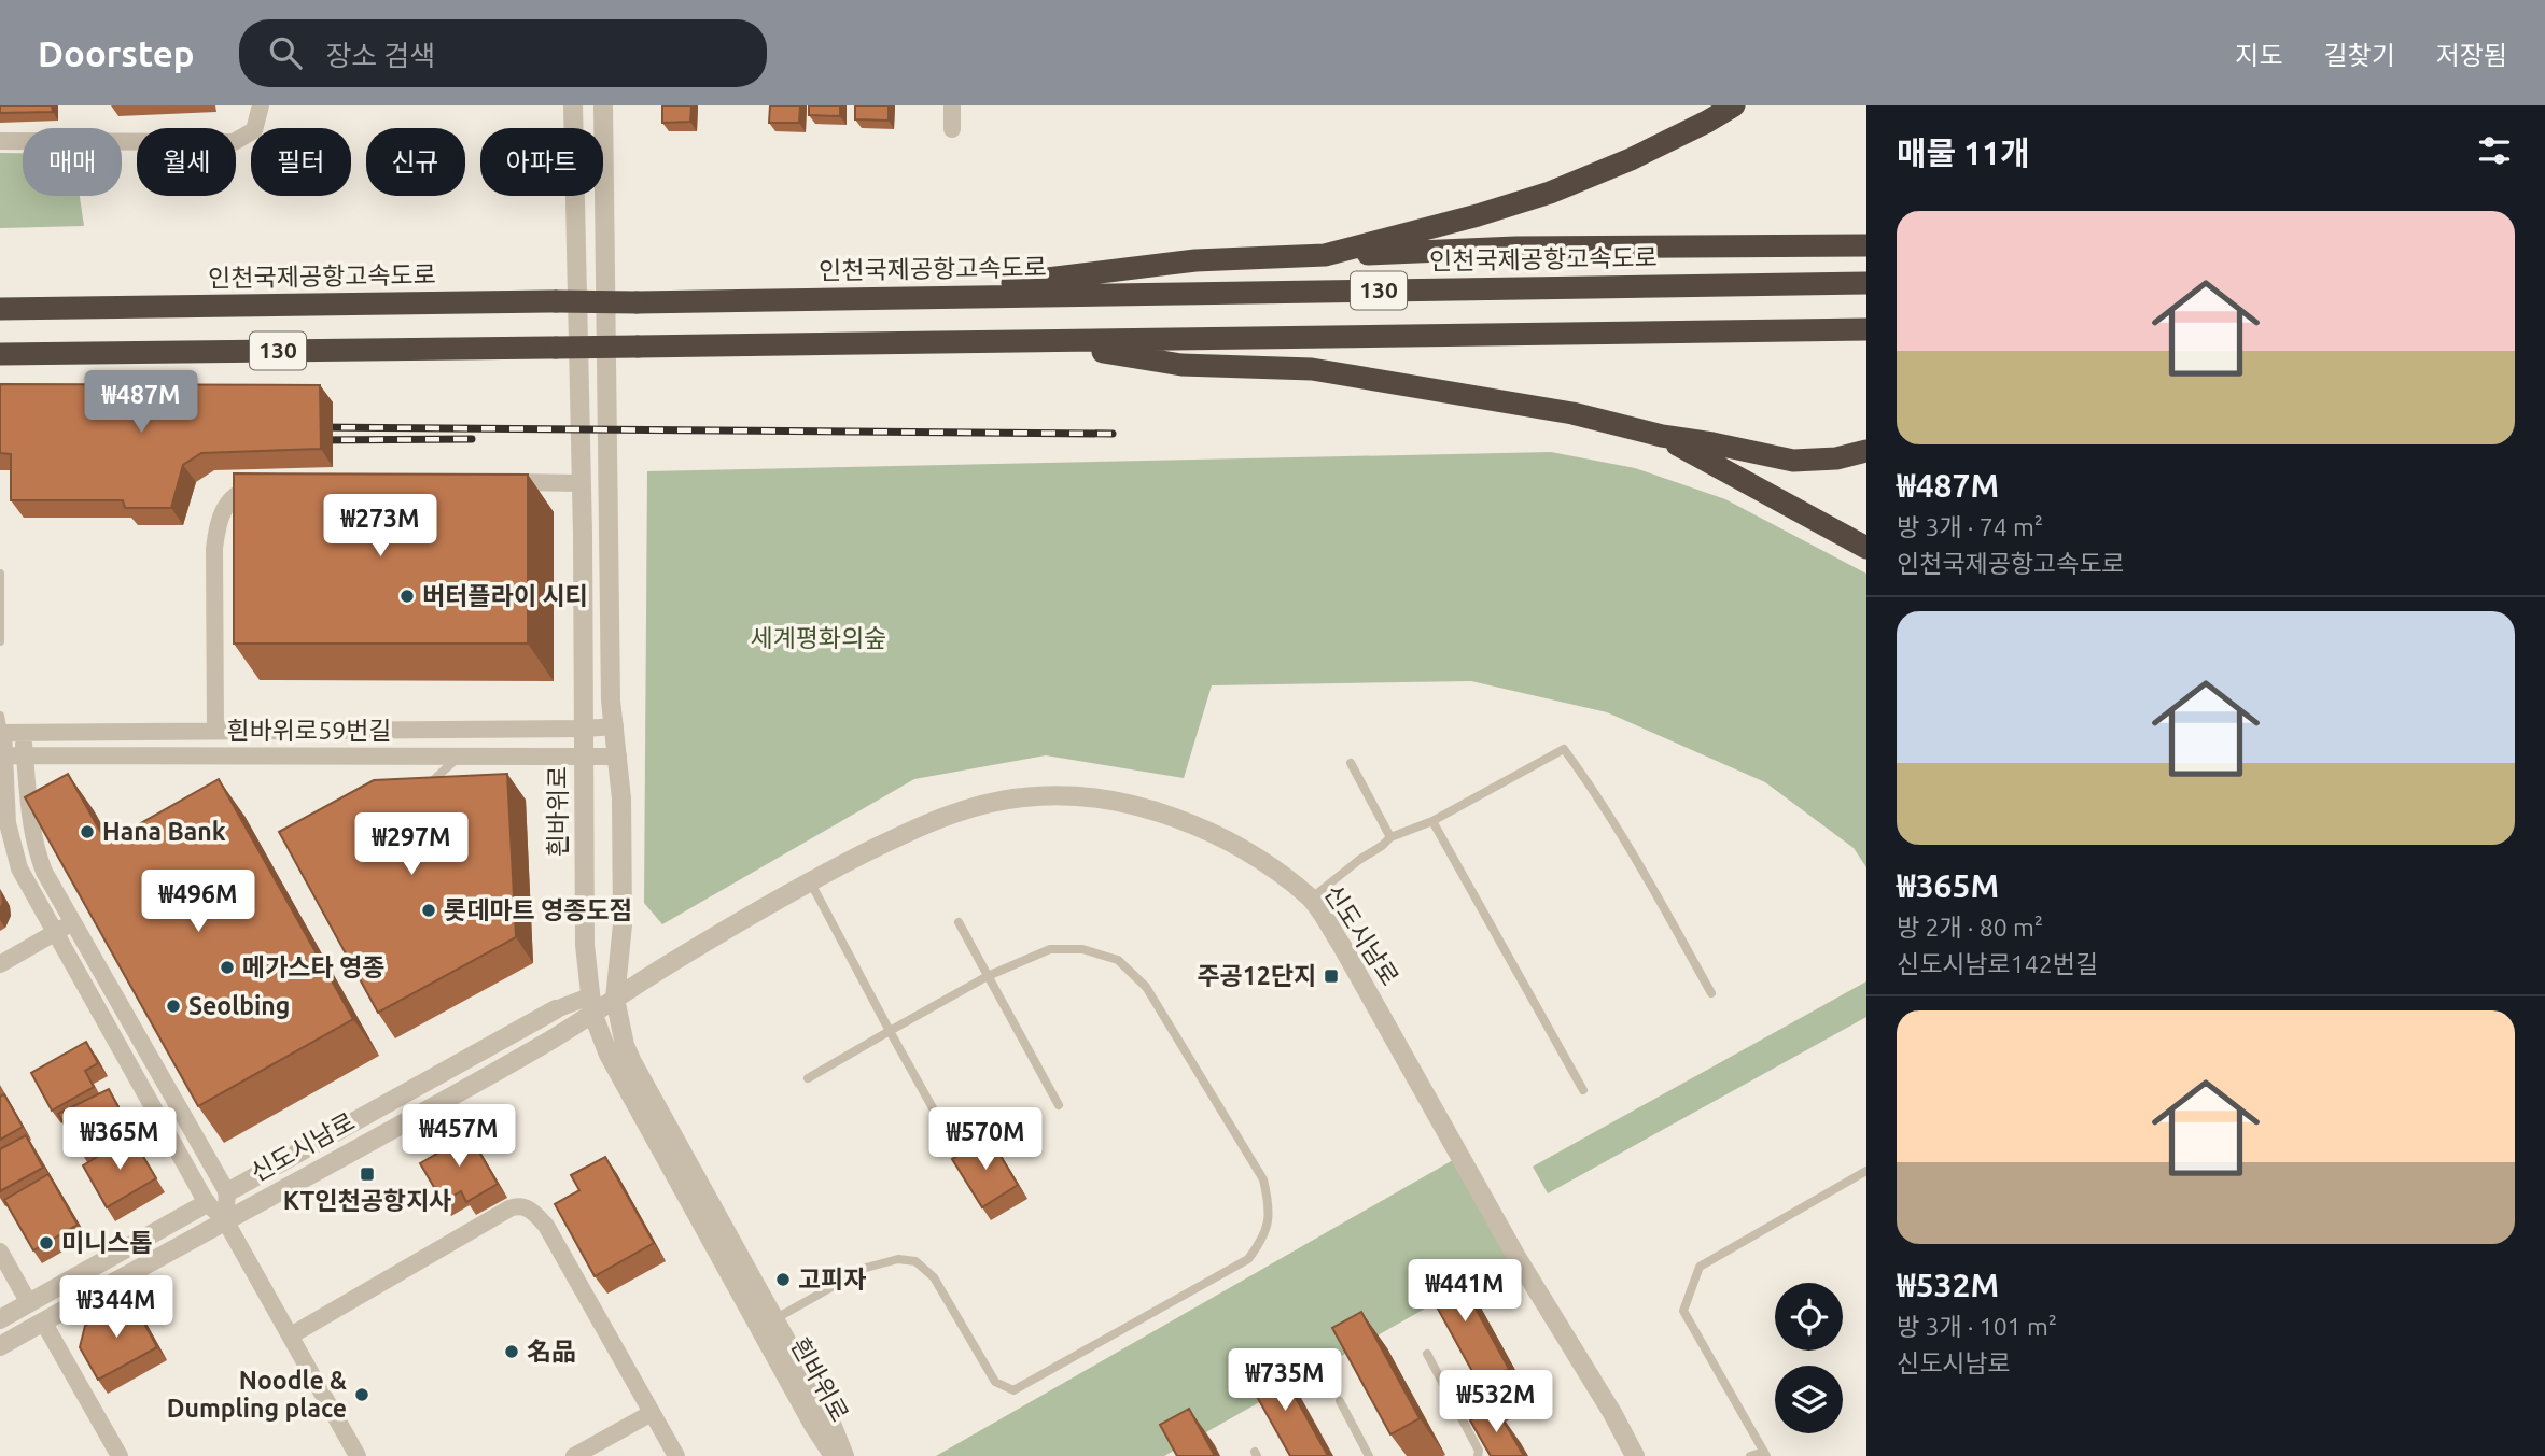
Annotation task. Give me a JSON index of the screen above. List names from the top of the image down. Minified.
{"streets":{"highway":["인천국제공항고속도로","130"],"street":["흰바위로59번길","흰바위로","신도시남로"]},"crossings":[["흰바위로59번길","흰바위로"],["흰바위로","신도시남로"]],"parks":["세계평화의숲"],"places":{"other":["버터플라이 시티","Hana Bank","롯데마트 영종도점","메가스타 영종","Seolbing","미니스톱","고피자","名品","Noodle & Dumpling place"],"transit":["주공12단지","KT인천공항지사"]},"page":{"header":"Doorstep","search":"장소 검색","nav":["지도","길찾기","저장됨"],"heading":"매물 11개","chip":["매매","월세","필터","신규","아파트"],"list":[{"name":"₩487M","note":"방 3개 · 74 m² · 인천국제공항고속도로"},{"name":"₩365M","note":"방 2개 · 80 m² · 신도시남로142번길"},{"name":"₩532M","note":"방 3개 · 101 m² · 신도시남로"}],"price":["₩487M","₩273M","₩297M","₩496M","₩457M","₩365M","₩570M","₩441M","₩344M","₩735M","₩532M"]}}
